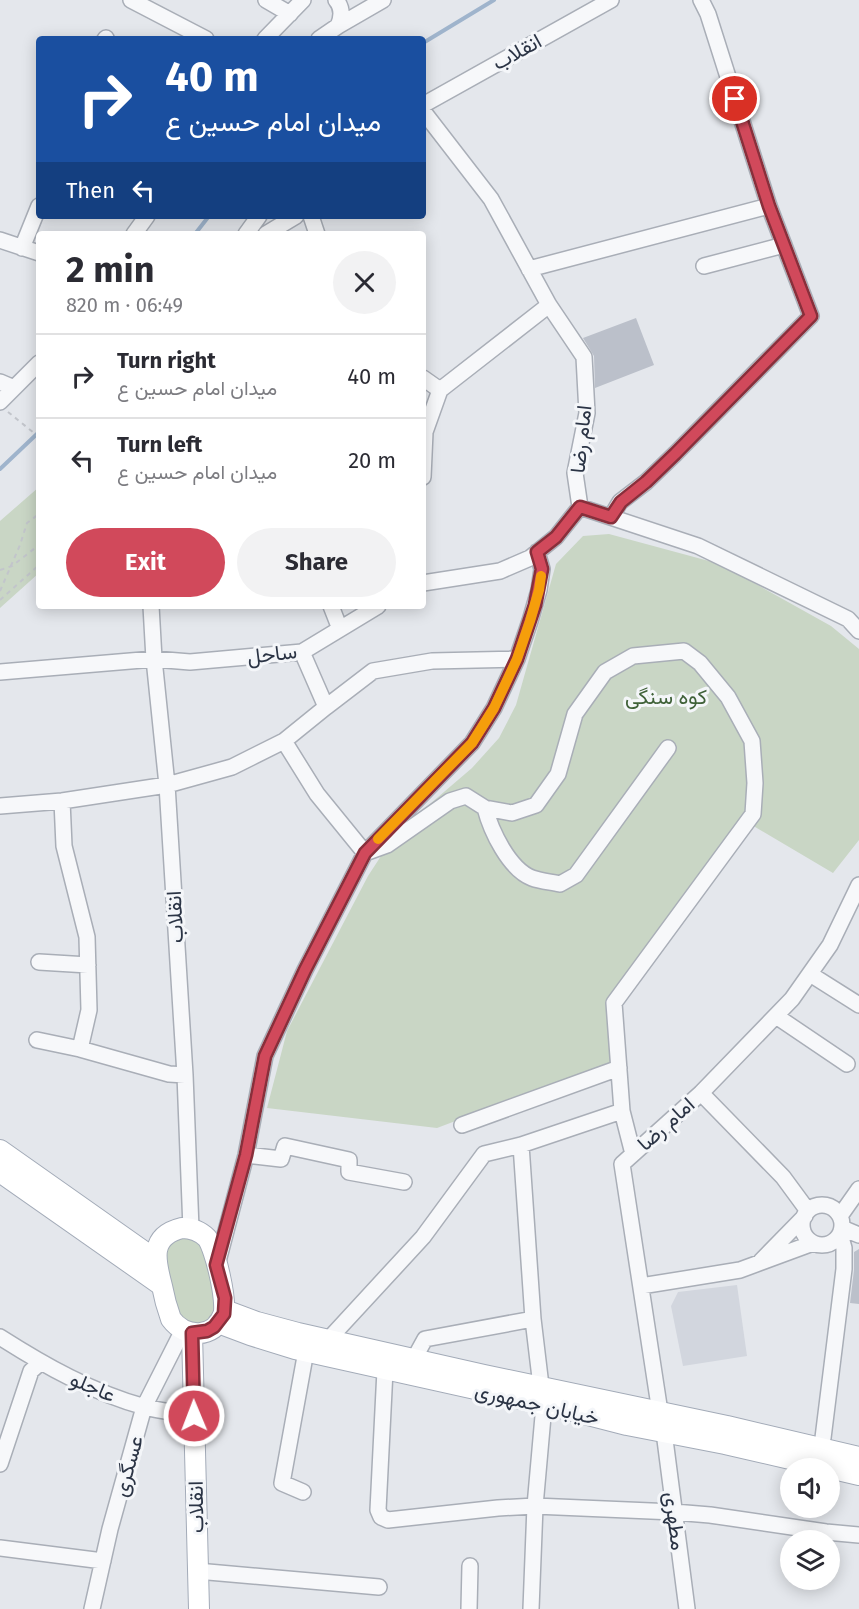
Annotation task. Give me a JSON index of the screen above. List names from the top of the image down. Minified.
{"streets":{"main road":["انقلاب","خیابان جمهوری"],"street":["امام رضا","ساحل","عاجلو","عسگری","مطهری"]},"crossings":[["انقلاب","ساحل"],["انقلاب","عاجلو"],["انقلاب","خیابان جمهوری"],["انقلاب","عسگری"],["امام رضا","خیابان جمهوری"],["عاجلو","عسگری"],["خیابان جمهوری","عسگری"],["خیابان جمهوری","مطهری"]],"parks":["کوه سنگی"],"page":{"turn":["40 m","میدان امام حسین ع"],"then":"Then","heading":["2 min","820 m · 06:49"],"list":[{"name":"Turn right","note":"میدان امام حسین ع","value":"40 m"},{"name":"Turn left","note":"میدان امام حسین ع","value":"20 m"}],"buttons":["Exit","Share"]}}
